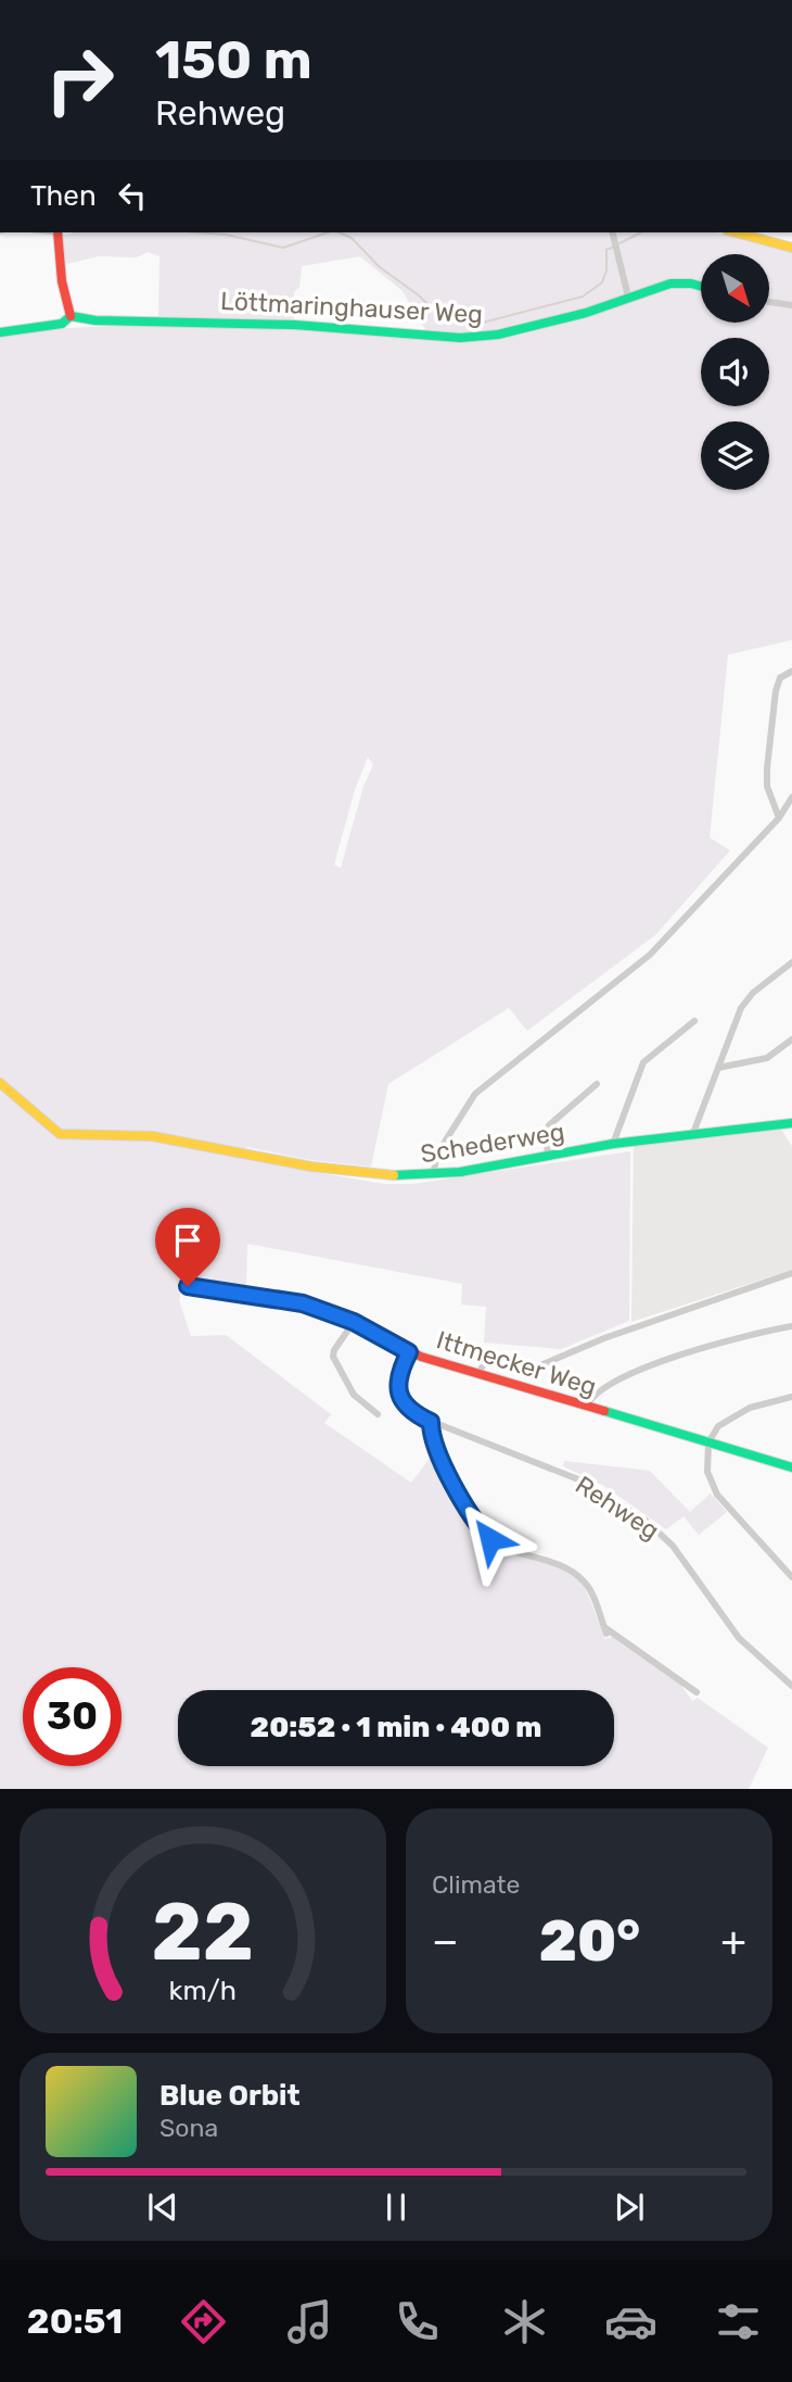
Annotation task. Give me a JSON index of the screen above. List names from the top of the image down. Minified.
{"streets":{"street":["Löttmaringhauser Weg","Schederweg","Ittmecker Weg","Rehweg"]},"crossings":[["Ittmecker Weg","Rehweg"]],"north":"bottom right","page":{"turn":["150 m","Rehweg"],"then":"Then","limit":"30","trip":"20:52 · 1 min · 400 m","tile":"Climate","heat":["−","20°","+"],"song":["Blue Orbit","Sona"],"tabs":"20:51","gauge":["22","km/h"]}}
